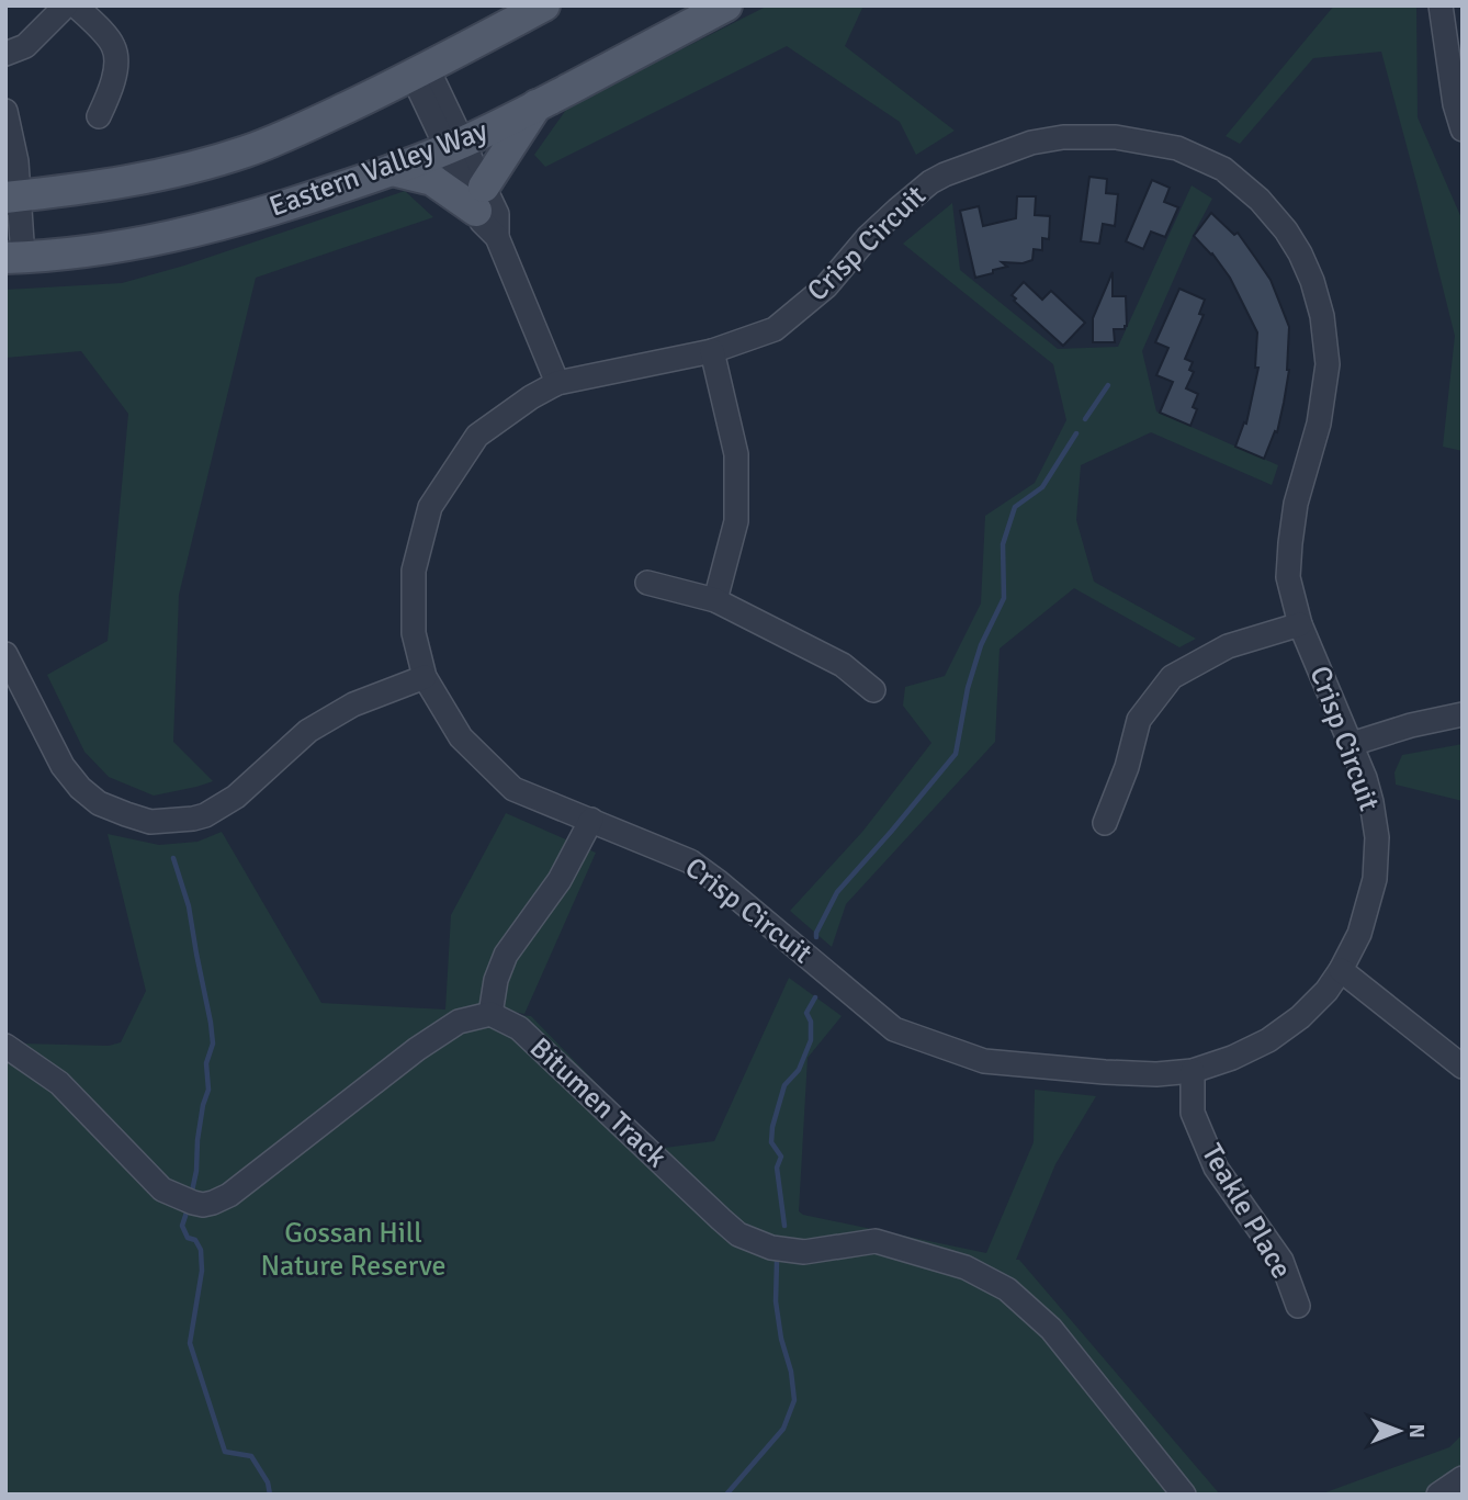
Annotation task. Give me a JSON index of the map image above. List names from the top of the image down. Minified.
{"streets":{"main road":["Eastern Valley Way"],"street":["Crisp Circuit","Bitumen Track","Teakle Place"]},"crossings":[["Crisp Circuit","Teakle Place"]],"parks":["Gossan Hill Nature Reserve"],"north":"right"}
